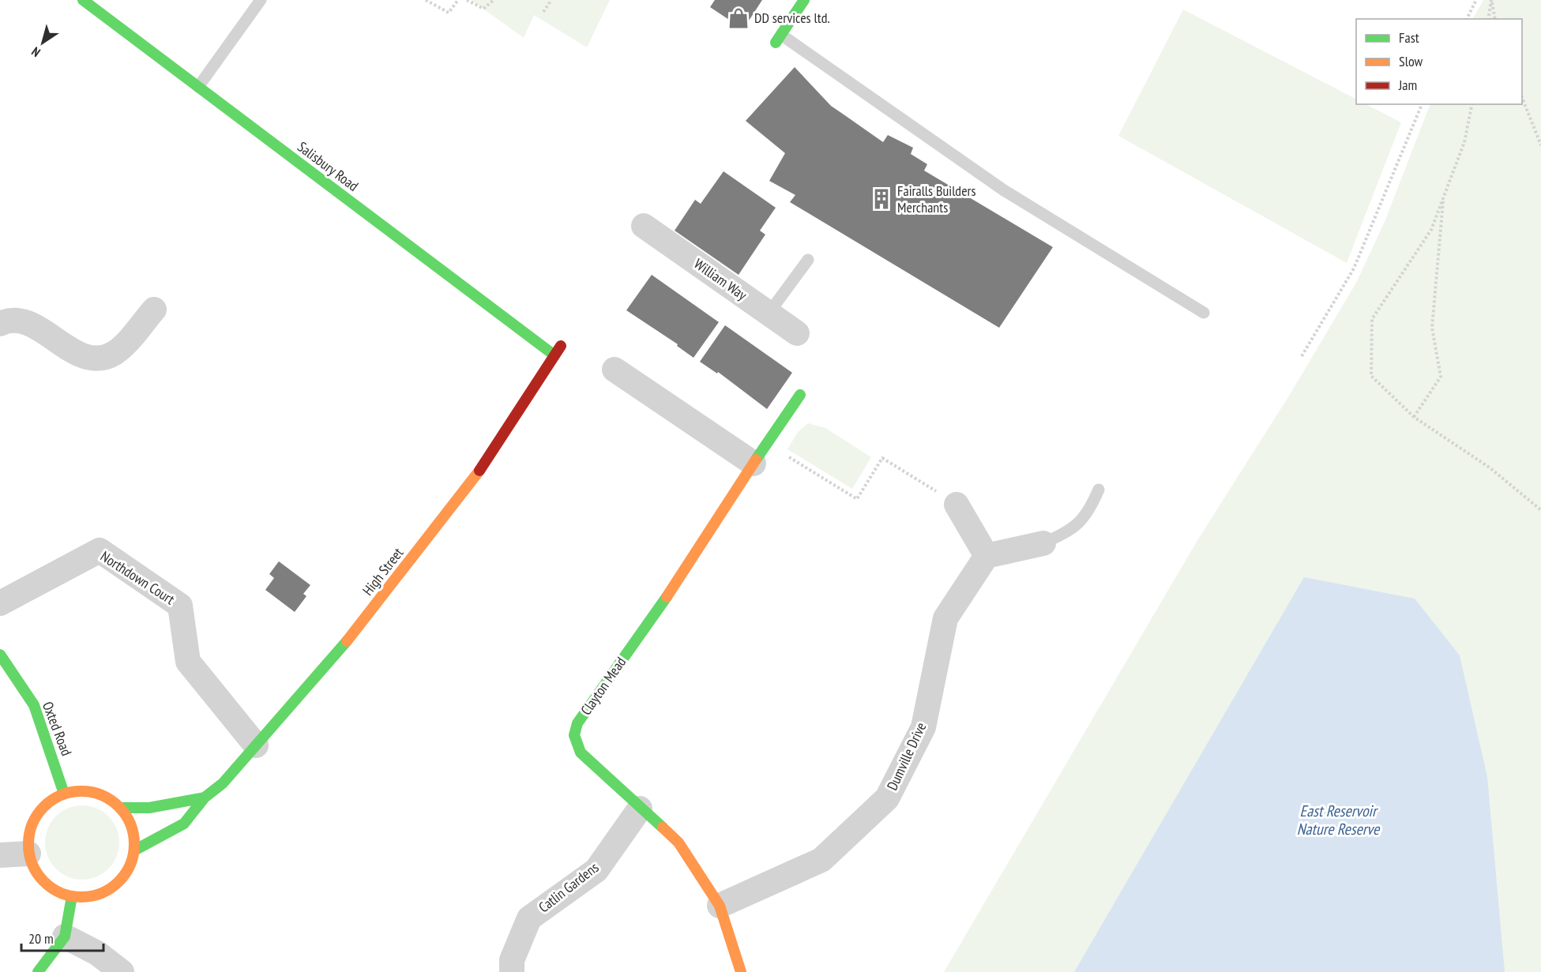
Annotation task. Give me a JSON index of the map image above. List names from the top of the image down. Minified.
{"streets":{"main road":["Salisbury Road","High Street","Clayton Mead","Oxted Road"],"street":["William Way","Northdown Court","Dumville Drive","Catlin Gardens"]},"crossings":[["Salisbury Road","High Street"],["High Street","Northdown Court"],["High Street","Oxted Road"],["Clayton Mead","Dumville Drive"],["Clayton Mead","Catlin Gardens"]],"water":["East Reservoir Nature Reserve"],"places":{"shop":["DD services ltd."],"building":["Fairalls Builders Merchants"]},"legend":["Fast","Slow","Jam"],"scale_bar":"20 m","north":"bottom left"}
